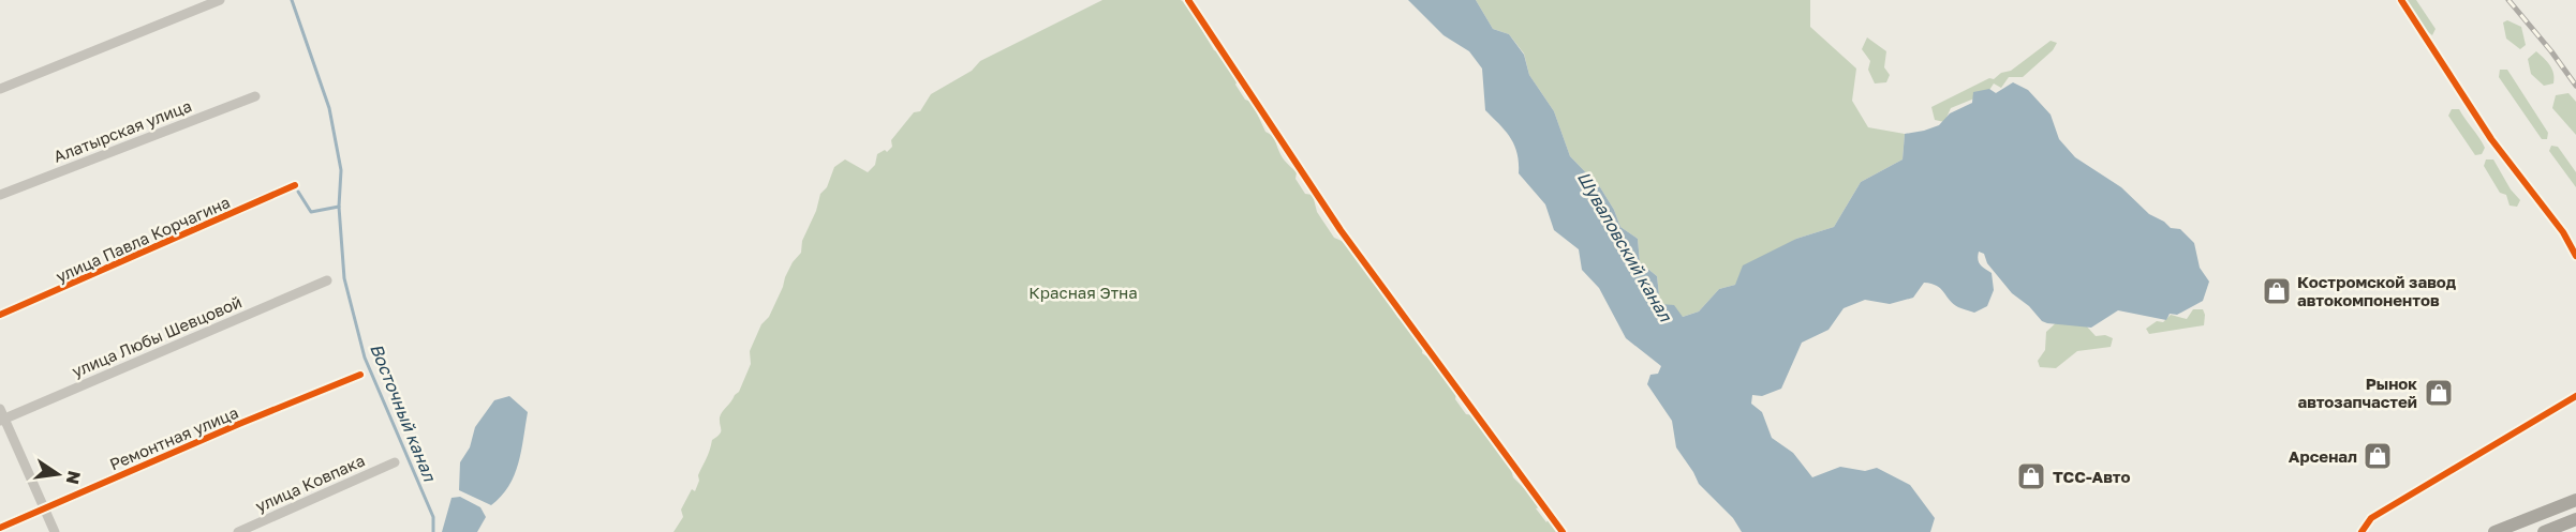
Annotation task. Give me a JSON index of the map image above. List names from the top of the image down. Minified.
{"streets":{"street":["Алатырская улица","улица Павла Корчагина","улица Любы Шевцовой","Ремонтная улица","улица Ковпака"]},"water":["Шуваловский канал","Восточный канал"],"parks":["Красная Этна"],"places":{"shop":["Костромской завод автокомпонентов","Рынок автозапчастей","Арсенал","ТСС-Авто"]},"north":"right"}
